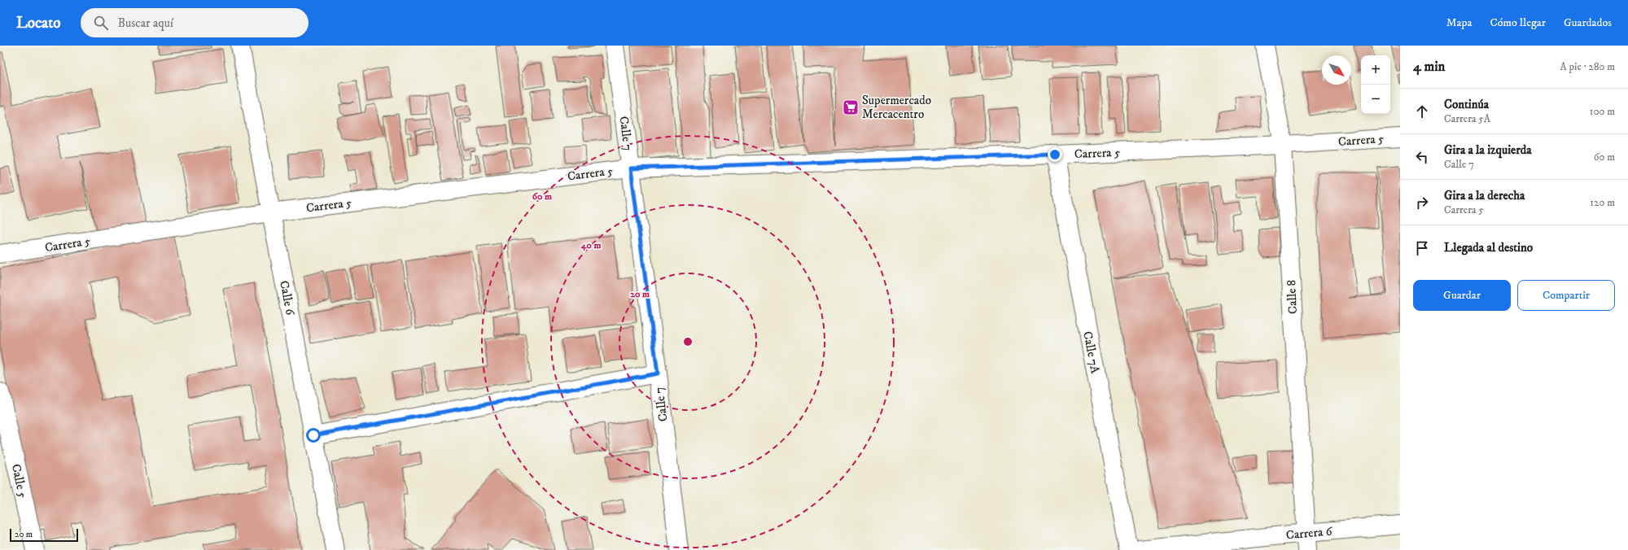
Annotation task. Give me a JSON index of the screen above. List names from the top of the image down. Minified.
{"streets":{"street":["Calle 7","Carrera 5","Calle 8","Calle 6","Calle 7A","Calle 5","Carrera 6"]},"crossings":[["Calle 7","Carrera 5"],["Carrera 5","Calle 8"],["Carrera 5","Calle 6"],["Carrera 5","Calle 7A"],["Calle 8","Carrera 6"]],"places":{"supermarket":["Supermercado Mercacentro"]},"scale_bar":"20 m","north":"bottom right","page":{"header":"Locato","search":"Buscar aquí","nav":["Mapa","Cómo llegar","Guardados"],"heading":["4 min","A pie · 280 m"],"map_buttons":["+","−"],"list":[["Continúa","Carrera 5A","100 m"],["Gira a la izquierda","Calle 7","60 m"],["Gira a la derecha","Carrera 5","120 m"],"Llegada al destino"],"buttons":["Guardar","Compartir"],"scale":"20 m"},"rings":["60 m","40 m","20 m"]}
